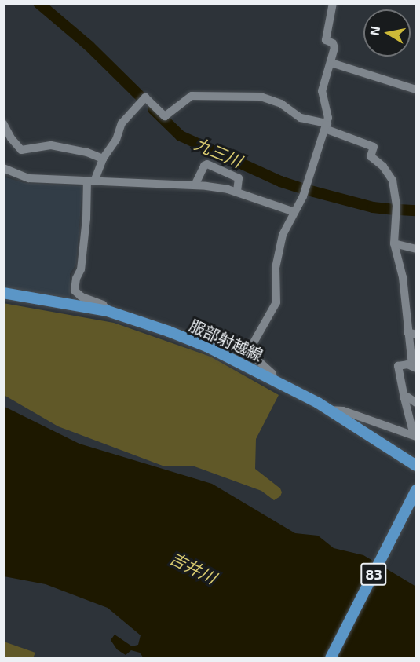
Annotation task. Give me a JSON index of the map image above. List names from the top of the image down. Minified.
{"streets":{"main road":["服部射越線","83"]},"water":["九三川","吉井川"],"north":"left"}
